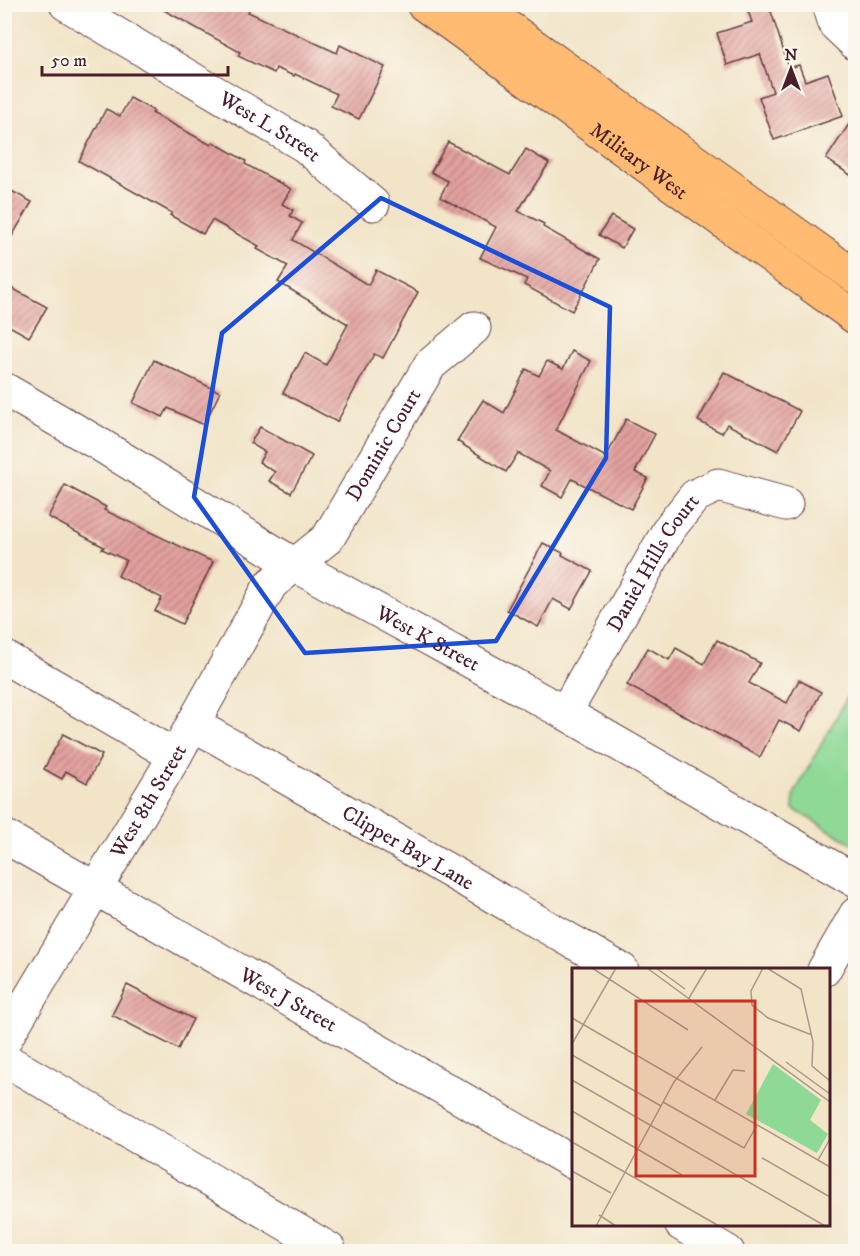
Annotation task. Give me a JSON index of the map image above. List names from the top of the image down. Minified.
{"streets":{"main road":["Military West"],"street":["West L Street","Dominic Court","Daniel Hills Court","West K Street","West 8th Street","Clipper Bay Lane","West J Street"]},"crossings":[["Dominic Court","West K Street"],["Dominic Court","West 8th Street"],["Daniel Hills Court","West K Street"],["West K Street","West 8th Street"],["West 8th Street","Clipper Bay Lane"],["West 8th Street","West J Street"]],"scale_bar":"50 m","north":"top"}
